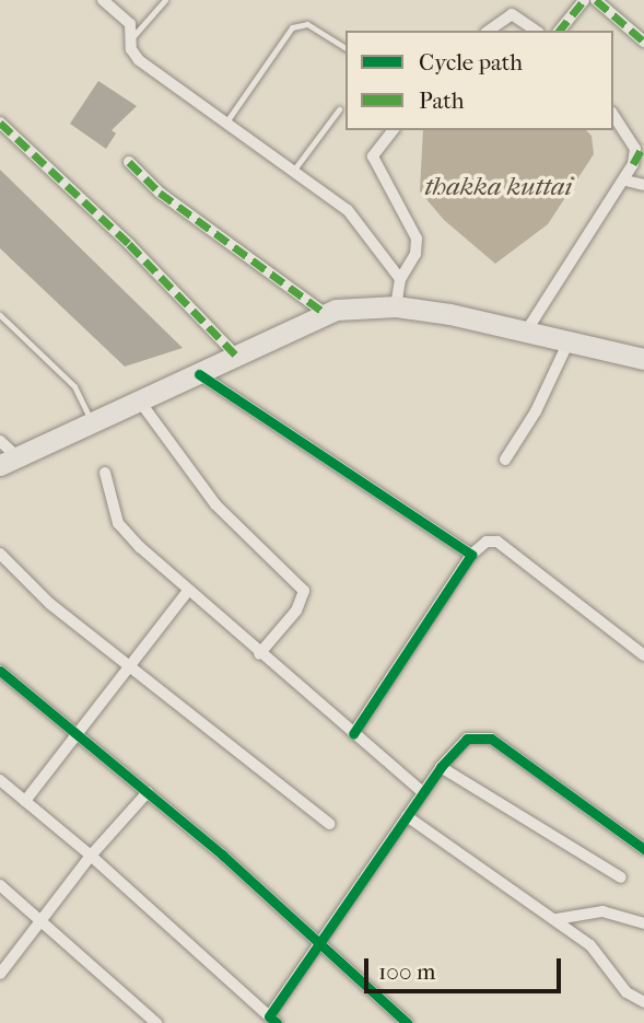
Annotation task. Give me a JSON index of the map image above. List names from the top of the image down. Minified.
{"water":["thakka kuttai"],"legend":["Cycle path","Path"],"scale_bar":"100 m"}
